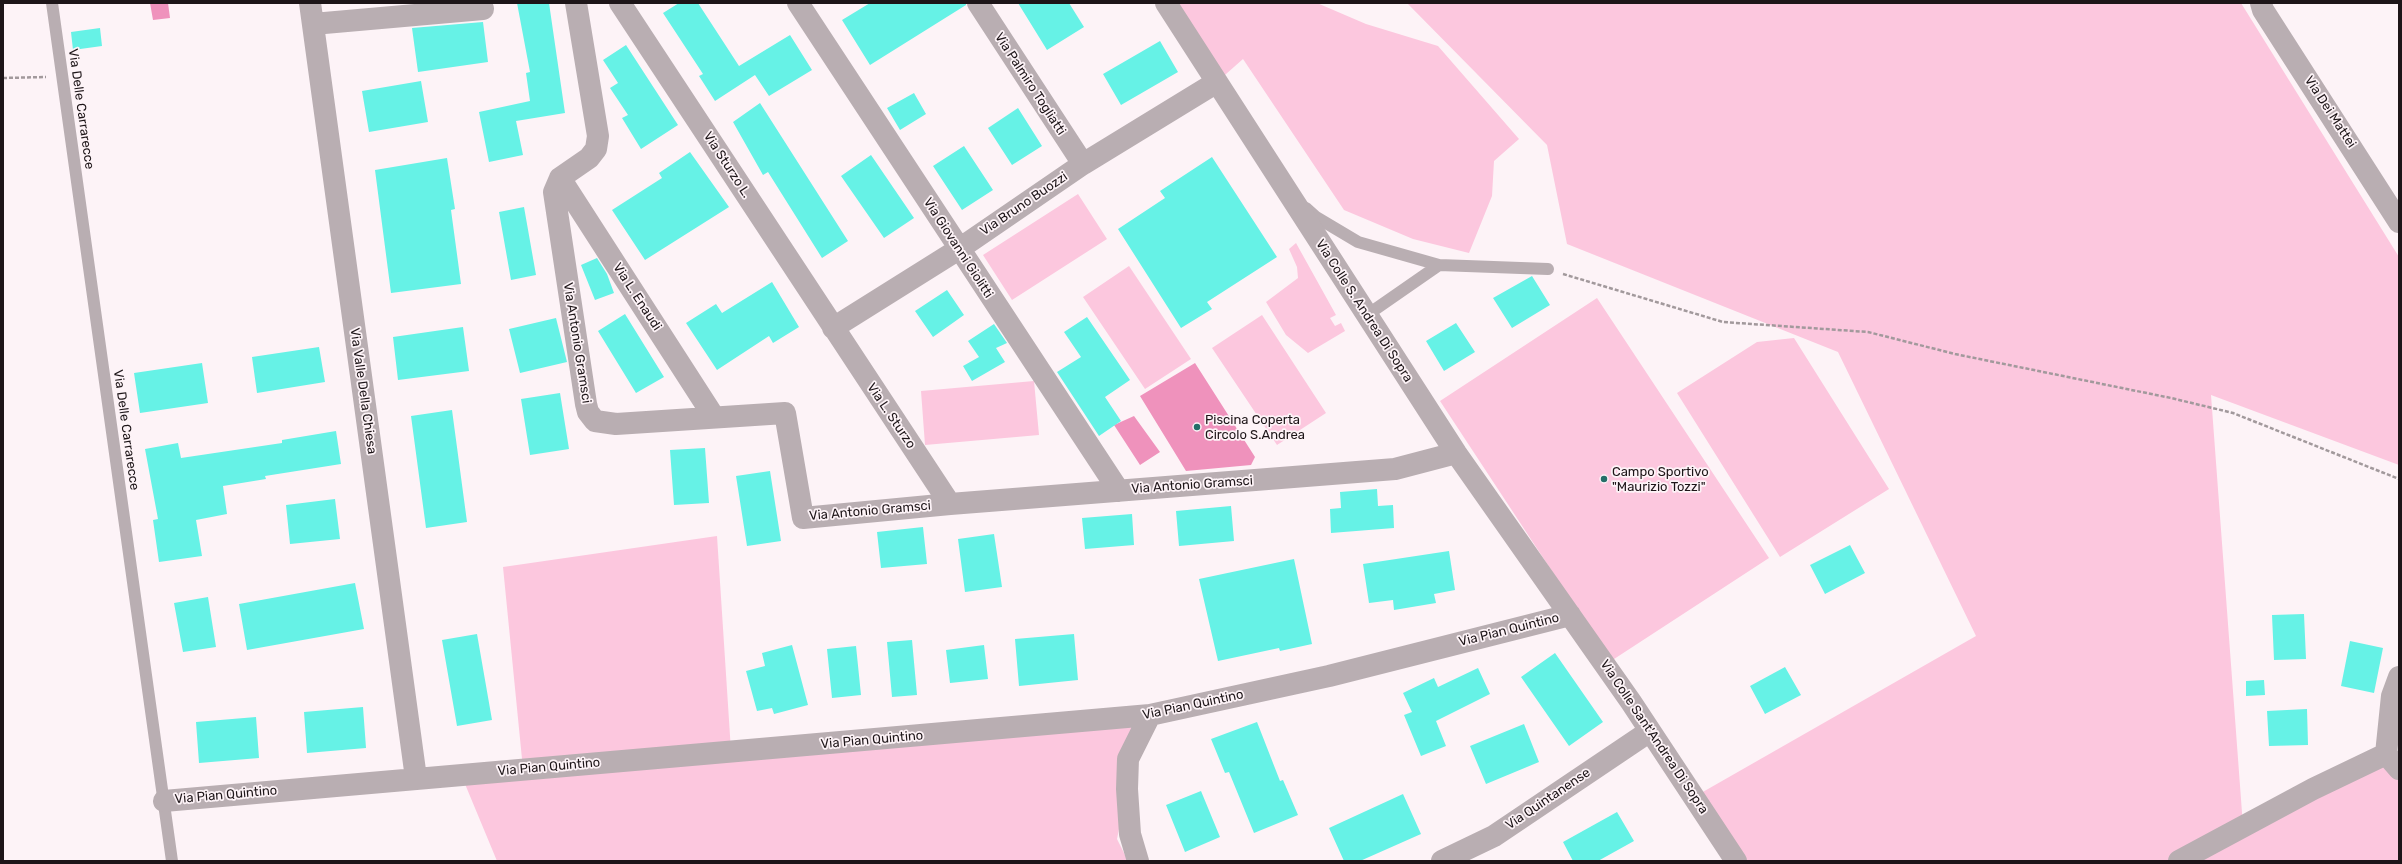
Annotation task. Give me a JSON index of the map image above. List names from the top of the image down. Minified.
{"streets":{"street":["Via Palmiro Togliatti","Via Dei Mattei","Via Sturzo L.","Via Bruno Buozzi","Via Giovanni Giolitti","Via L. Enaudi","Via Colle S. Andrea Di Sopra","Via Antonio Gramsci","Via Valle Della Chiesa","Via L. Sturzo","Via Pian Quintino","Via Colle Sant'Andrea Di Sopra","Via Quintanense"],"lane":["Via Delle Carrarecce"]},"crossings":[["Via Palmiro Togliatti","Via Bruno Buozzi"],["Via Delle Carrarecce","Via Pian Quintino"],["Via Sturzo L.","Via Bruno Buozzi"],["Via Sturzo L.","Via L. Sturzo"],["Via Bruno Buozzi","Via Giovanni Giolitti"],["Via Bruno Buozzi","Via Colle S. Andrea Di Sopra"],["Via Bruno Buozzi","Via L. Sturzo"],["Via Giovanni Giolitti","Via Antonio Gramsci"],["Via L. Enaudi","Via Antonio Gramsci"],["Via Colle S. Andrea Di Sopra","Via Antonio Gramsci"],["Via Colle S. Andrea Di Sopra","Via Pian Quintino"],["Via Colle S. Andrea Di Sopra","Via Colle Sant'Andrea Di Sopra"],["Via Antonio Gramsci","Via L. Sturzo"],["Via Valle Della Chiesa","Via Pian Quintino"],["Via Pian Quintino","Via Colle Sant'Andrea Di Sopra"],["Via Colle Sant'Andrea Di Sopra","Via Quintanense"]],"places":["Piscina Coperta Circolo S.Andrea","Campo Sportivo \"Maurizio Tozzi\""]}
